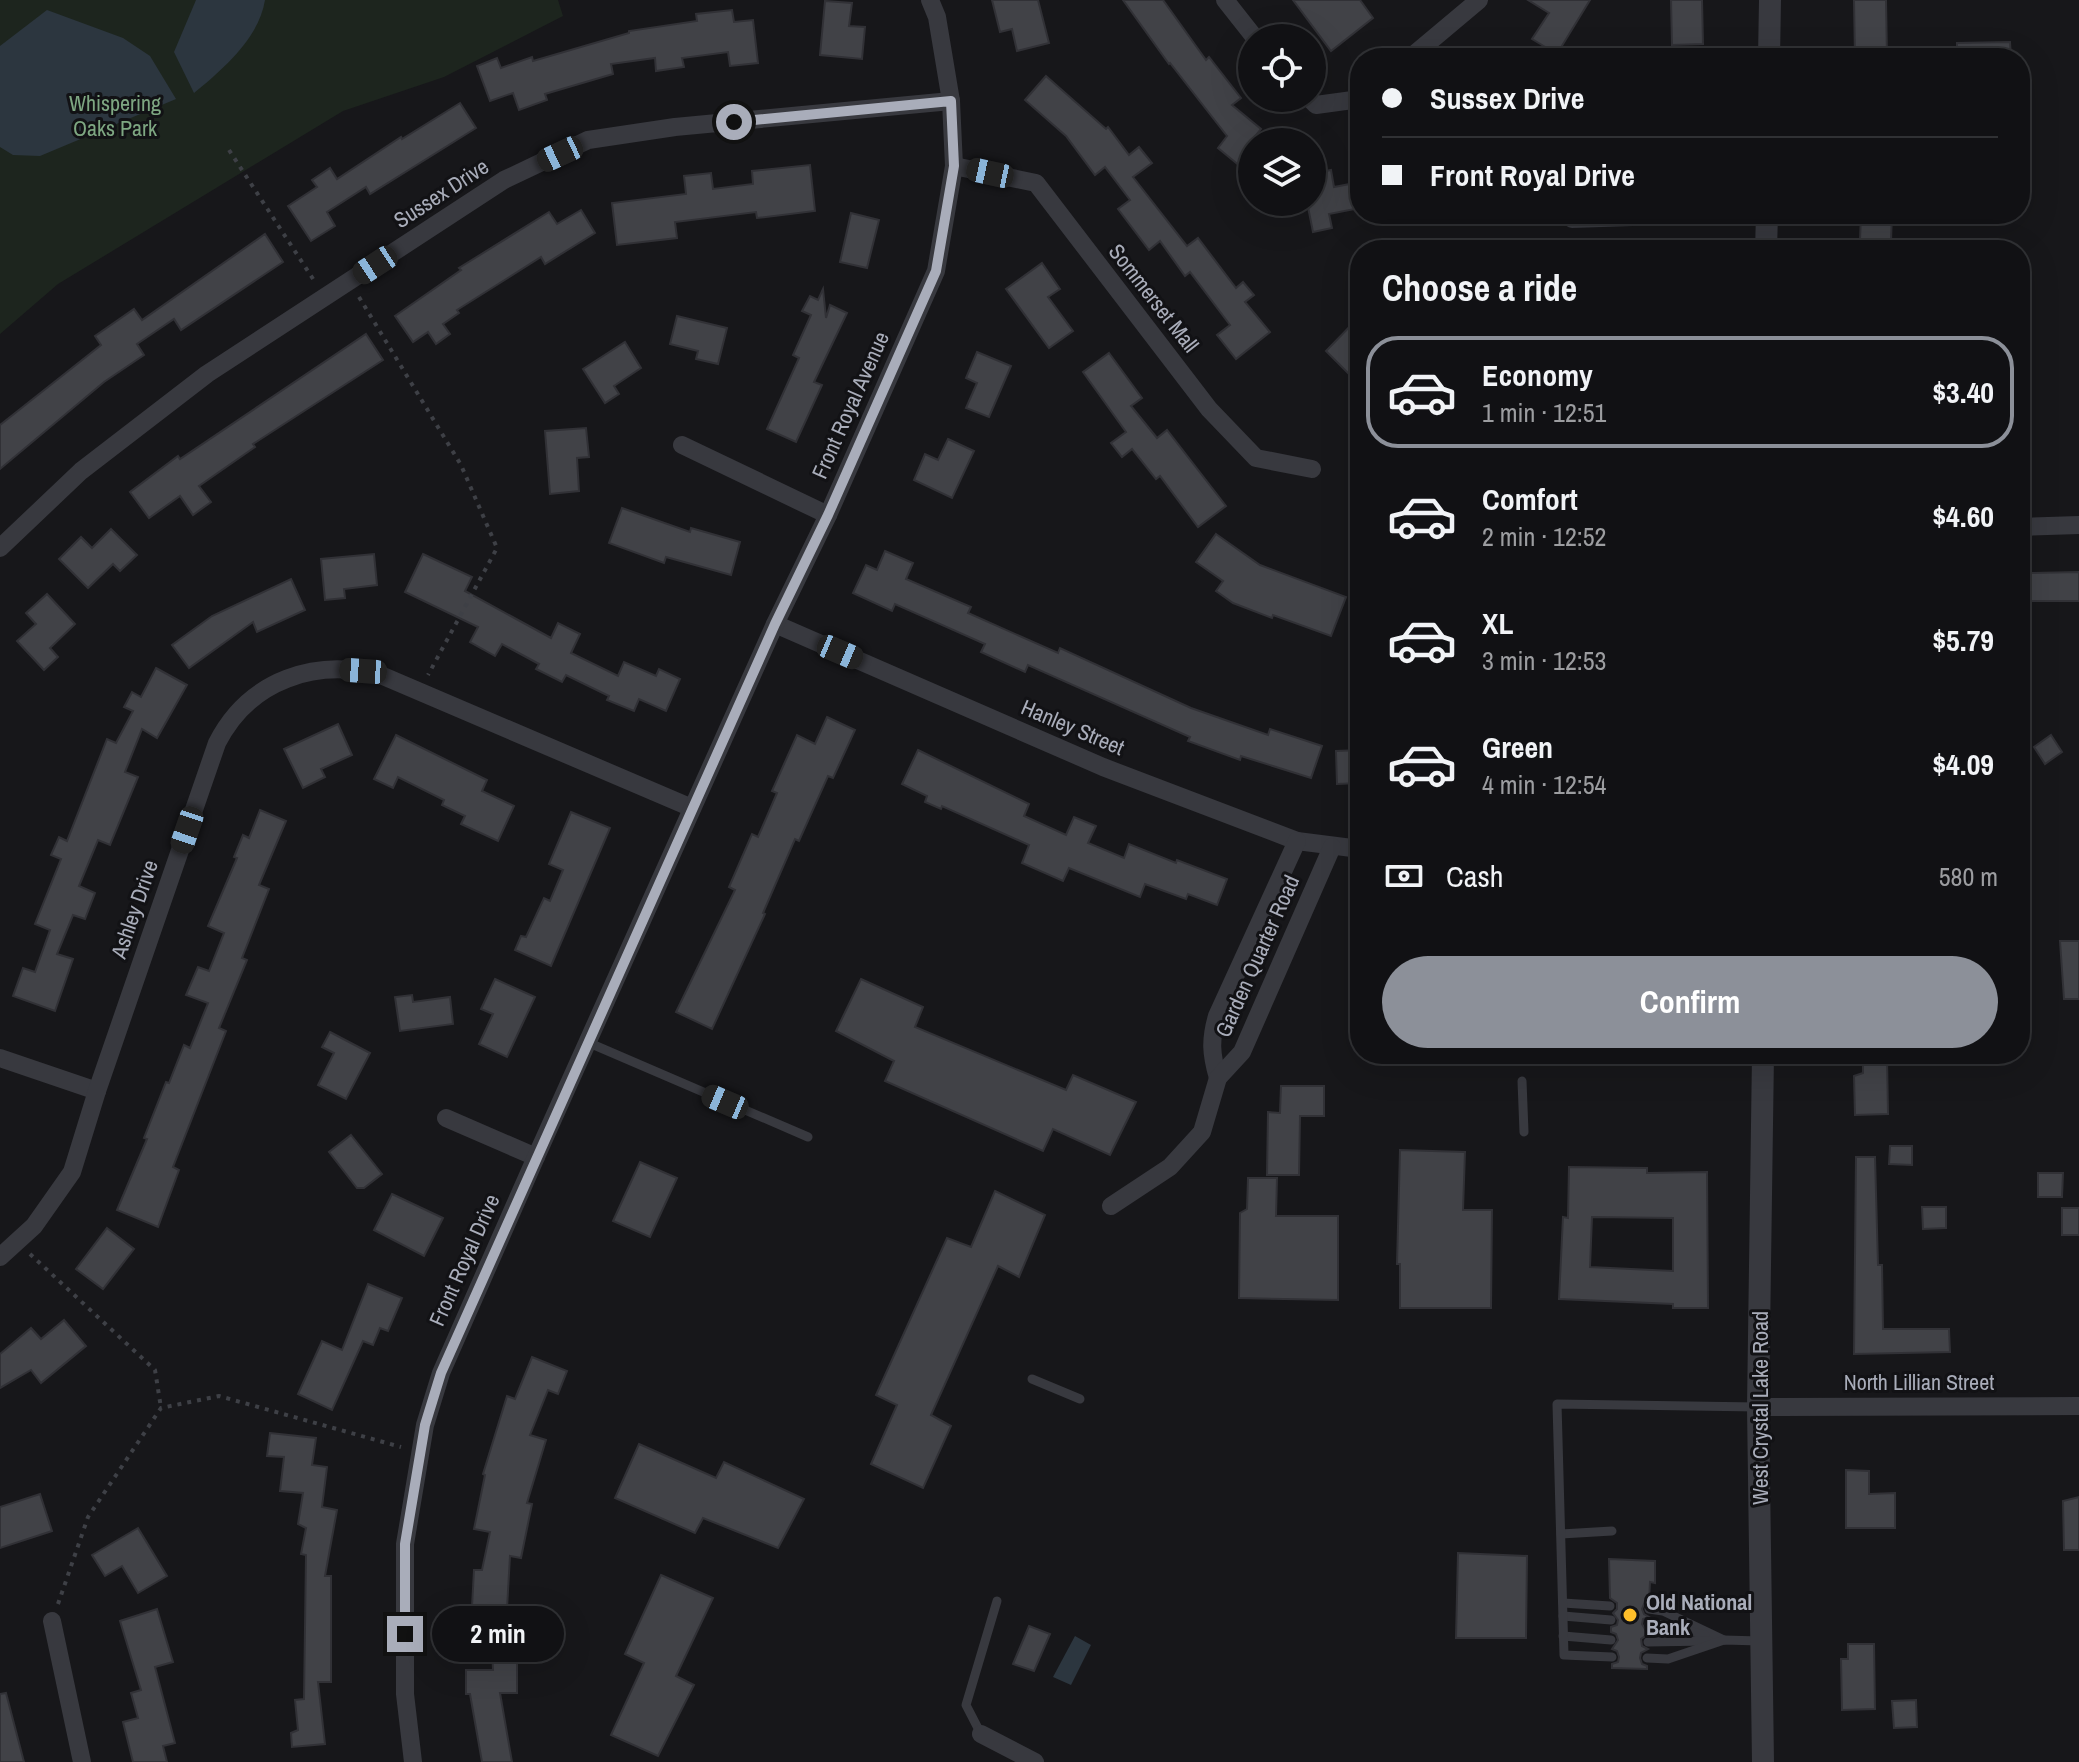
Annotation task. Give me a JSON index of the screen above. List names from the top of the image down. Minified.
{"streets":{"street":["Sussex Drive","Sommerset Mall","Front Royal Avenue","Hanley Street","Ashley Drive","Garden Quarter Road","Front Royal Drive","North Lillian Street","West Crystal Lake Road"]},"crossings":[["Sussex Drive","Front Royal Avenue"],["Sommerset Mall","Front Royal Avenue"],["Front Royal Avenue","Hanley Street"],["Front Royal Avenue","Ashley Drive"],["Front Royal Avenue","Front Royal Drive"],["Hanley Street","Garden Quarter Road"],["Ashley Drive","Front Royal Drive"],["North Lillian Street","West Crystal Lake Road"]],"parks":["Whispering Oaks Park"],"places":["Old National Bank"],"page":{"banner":["Sussex Drive","Front Royal Drive"],"heading":"Choose a ride","list":[{"name":"Economy","note":"1 min · 12:51","value":"$3.40"},{"name":"Comfort","note":"2 min · 12:52","value":"$4.60"},{"name":"XL","note":"3 min · 12:53","value":"$5.79"},{"name":"Green","note":"4 min · 12:54","value":"$4.09"}],"pay":["Cash","580 m"],"buttons":"Confirm","bubble":"2 min"}}
